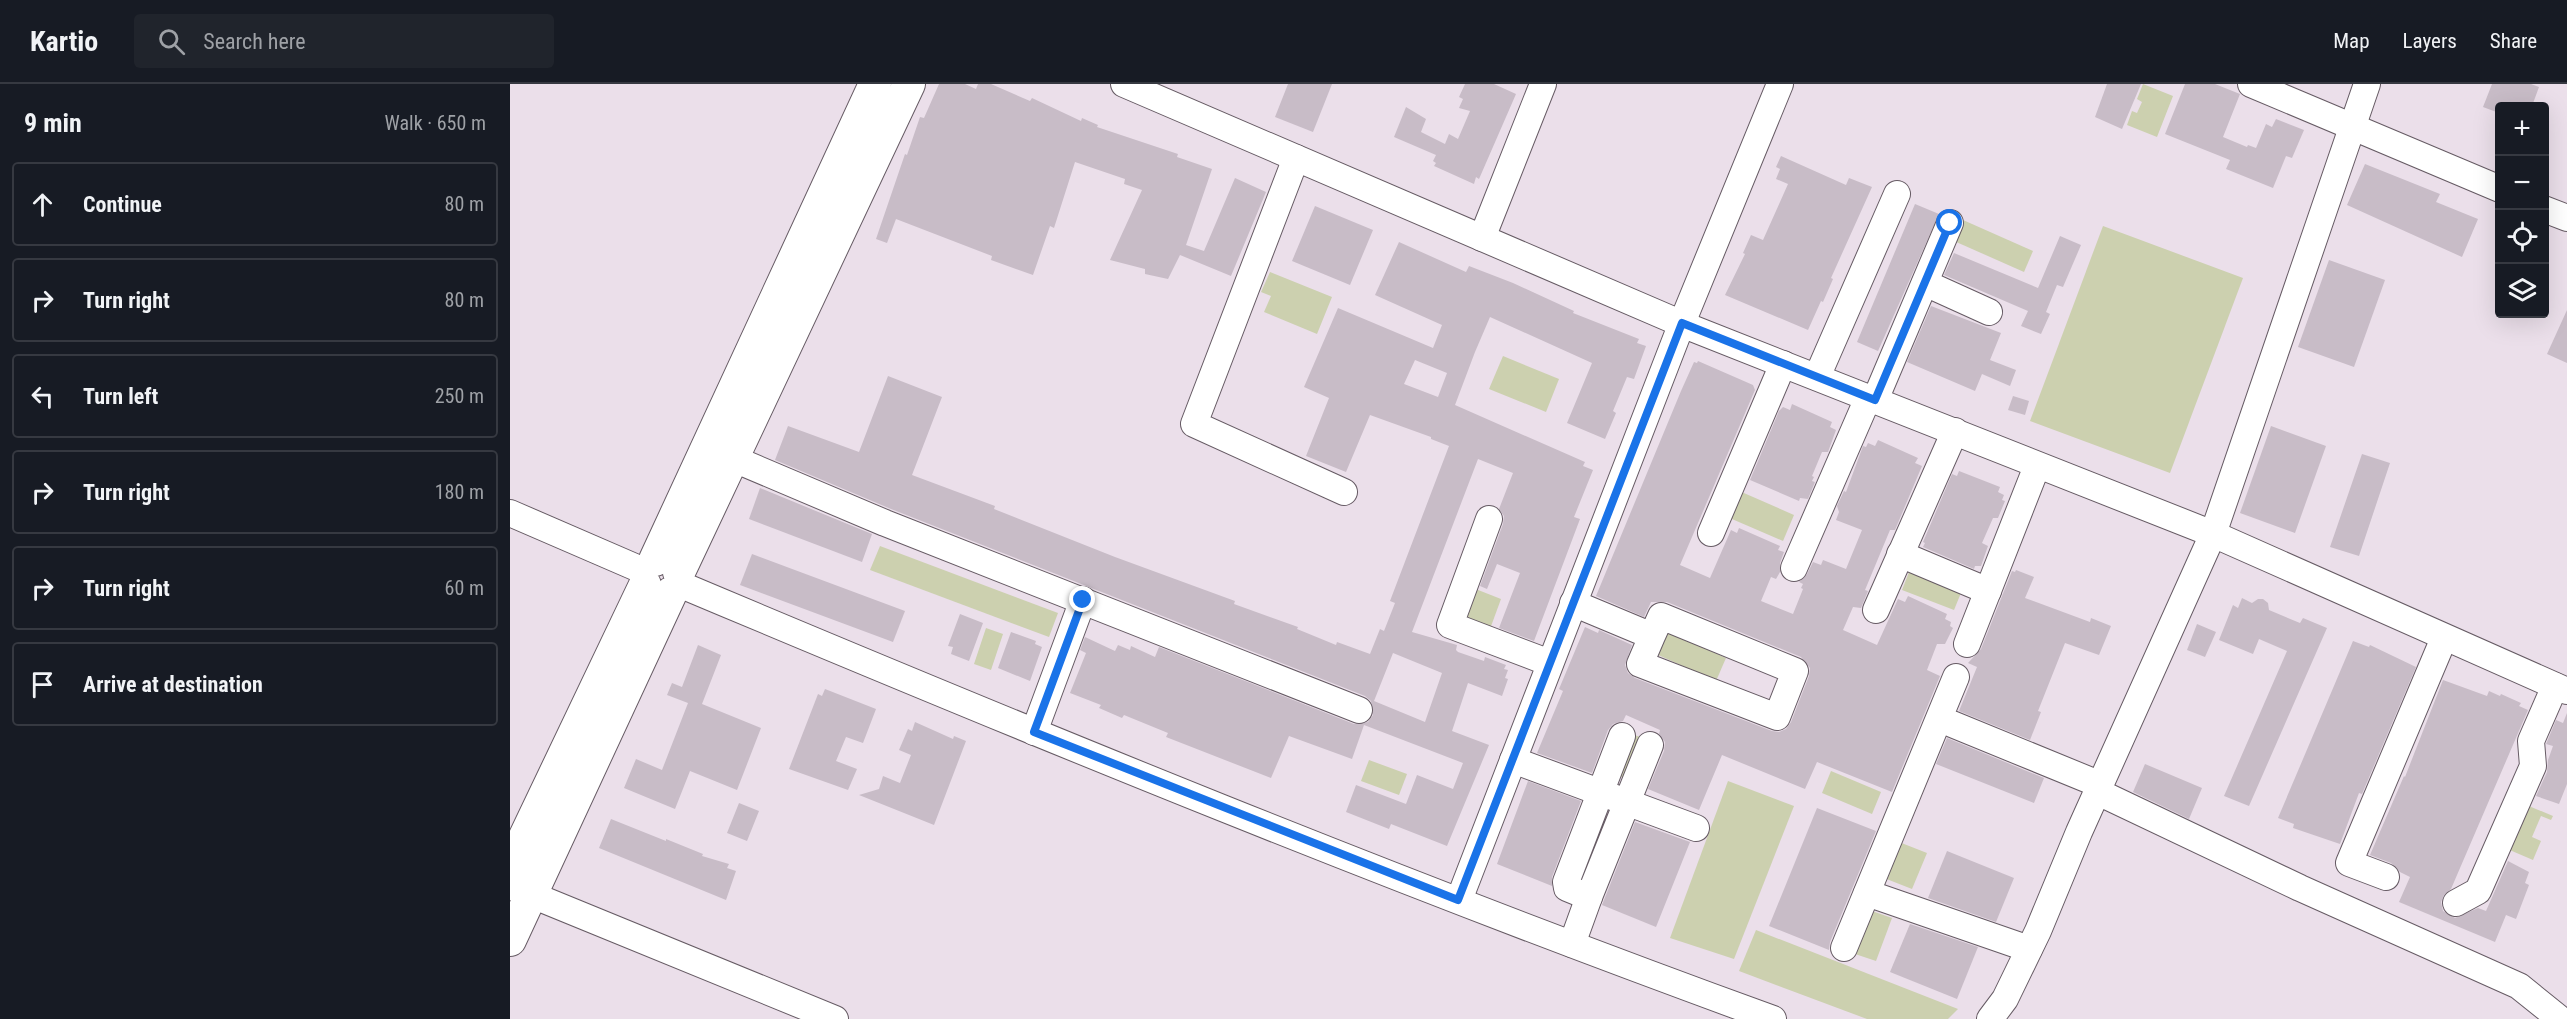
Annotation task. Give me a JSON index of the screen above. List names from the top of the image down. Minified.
{"page":{"header":"Kartio","search":"Search here","nav":["Map","Layers","Share"],"heading":["9 min","Walk · 650 m"],"map_buttons":["+","−"],"list":[["Continue","80 m"],["Turn right","80 m"],["Turn left","250 m"],["Turn right","180 m"],["Turn right","60 m"],"Arrive at destination"]}}
